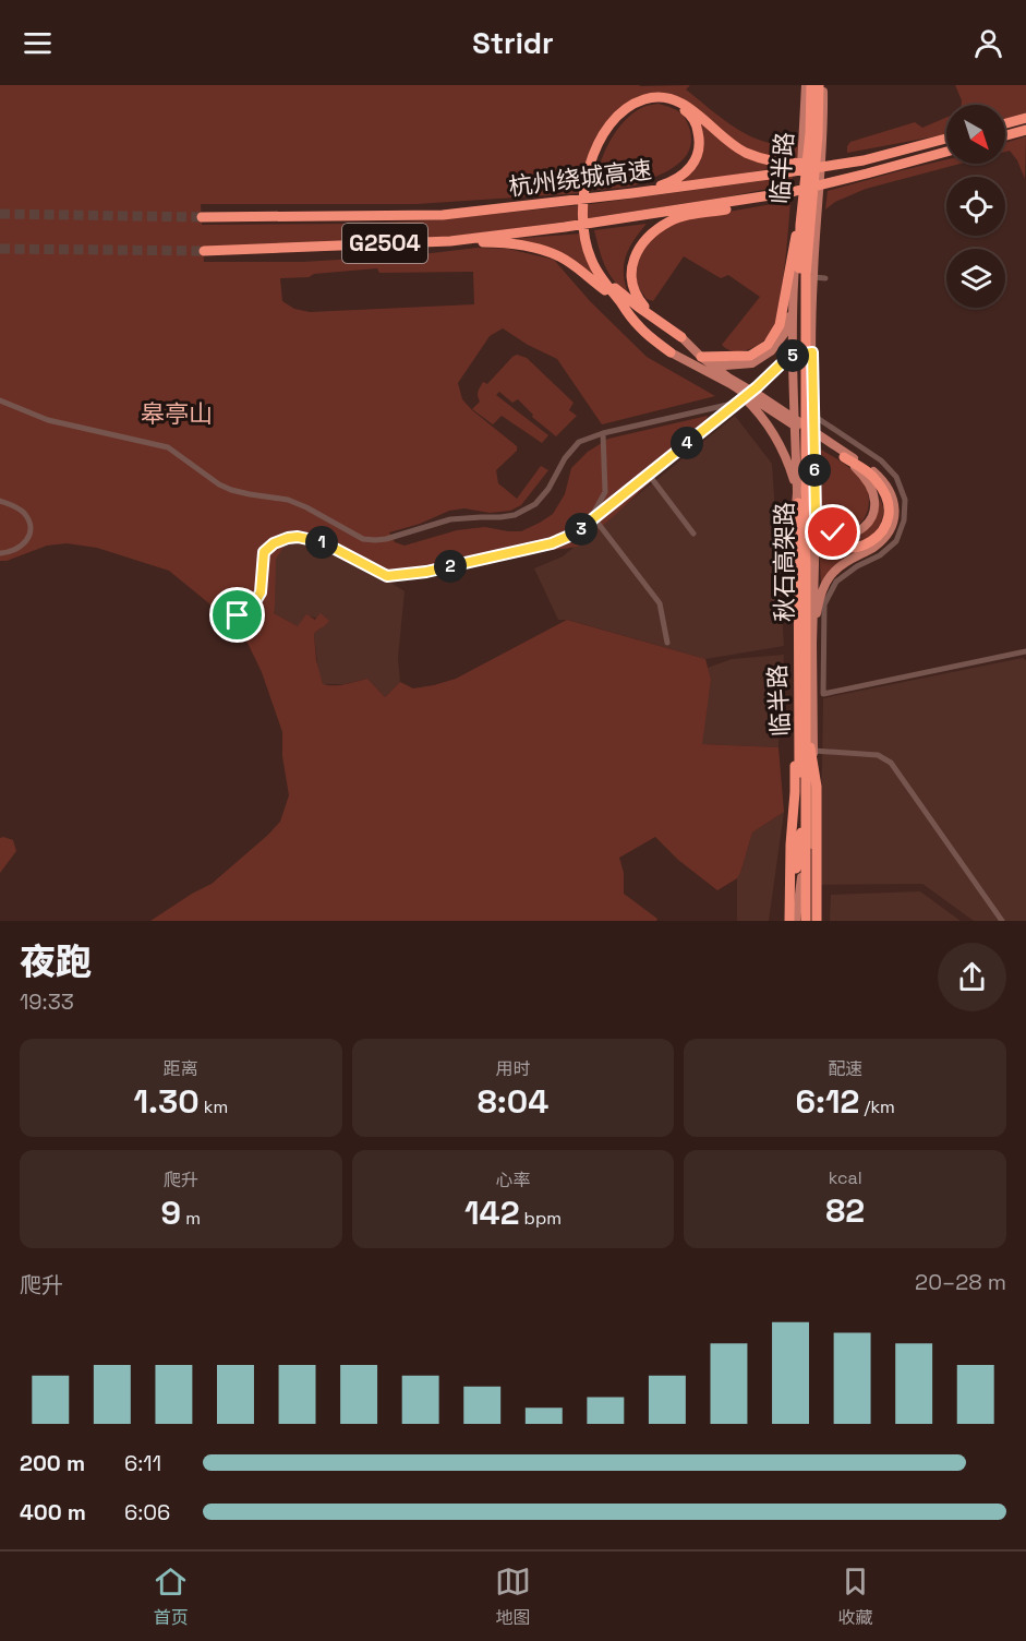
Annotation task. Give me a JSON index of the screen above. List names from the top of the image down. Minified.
{"streets":{"highway":["杭州绕城高速","G2504","秋石高架路"],"main road":["临半路"]},"crossings":[["临半路","秋石高架路"]],"parks":["皋亭山"],"north":"bottom right","page":{"header":"Stridr","pins":["5","4","6","3","1","2"],"heading":["夜跑","19:33"],"stats":[["距离","1.30 km"],["用时","8:04"],["配速","6:12 /km"],["爬升","9 m"],["心率","142 bpm"],["kcal","82"]],"chart":["爬升","20–28 m"],"list":[{"name":"200 m","note":"6:11"},{"name":"400 m","note":"6:06"}],"tabs":["首页","地图","收藏"]}}
